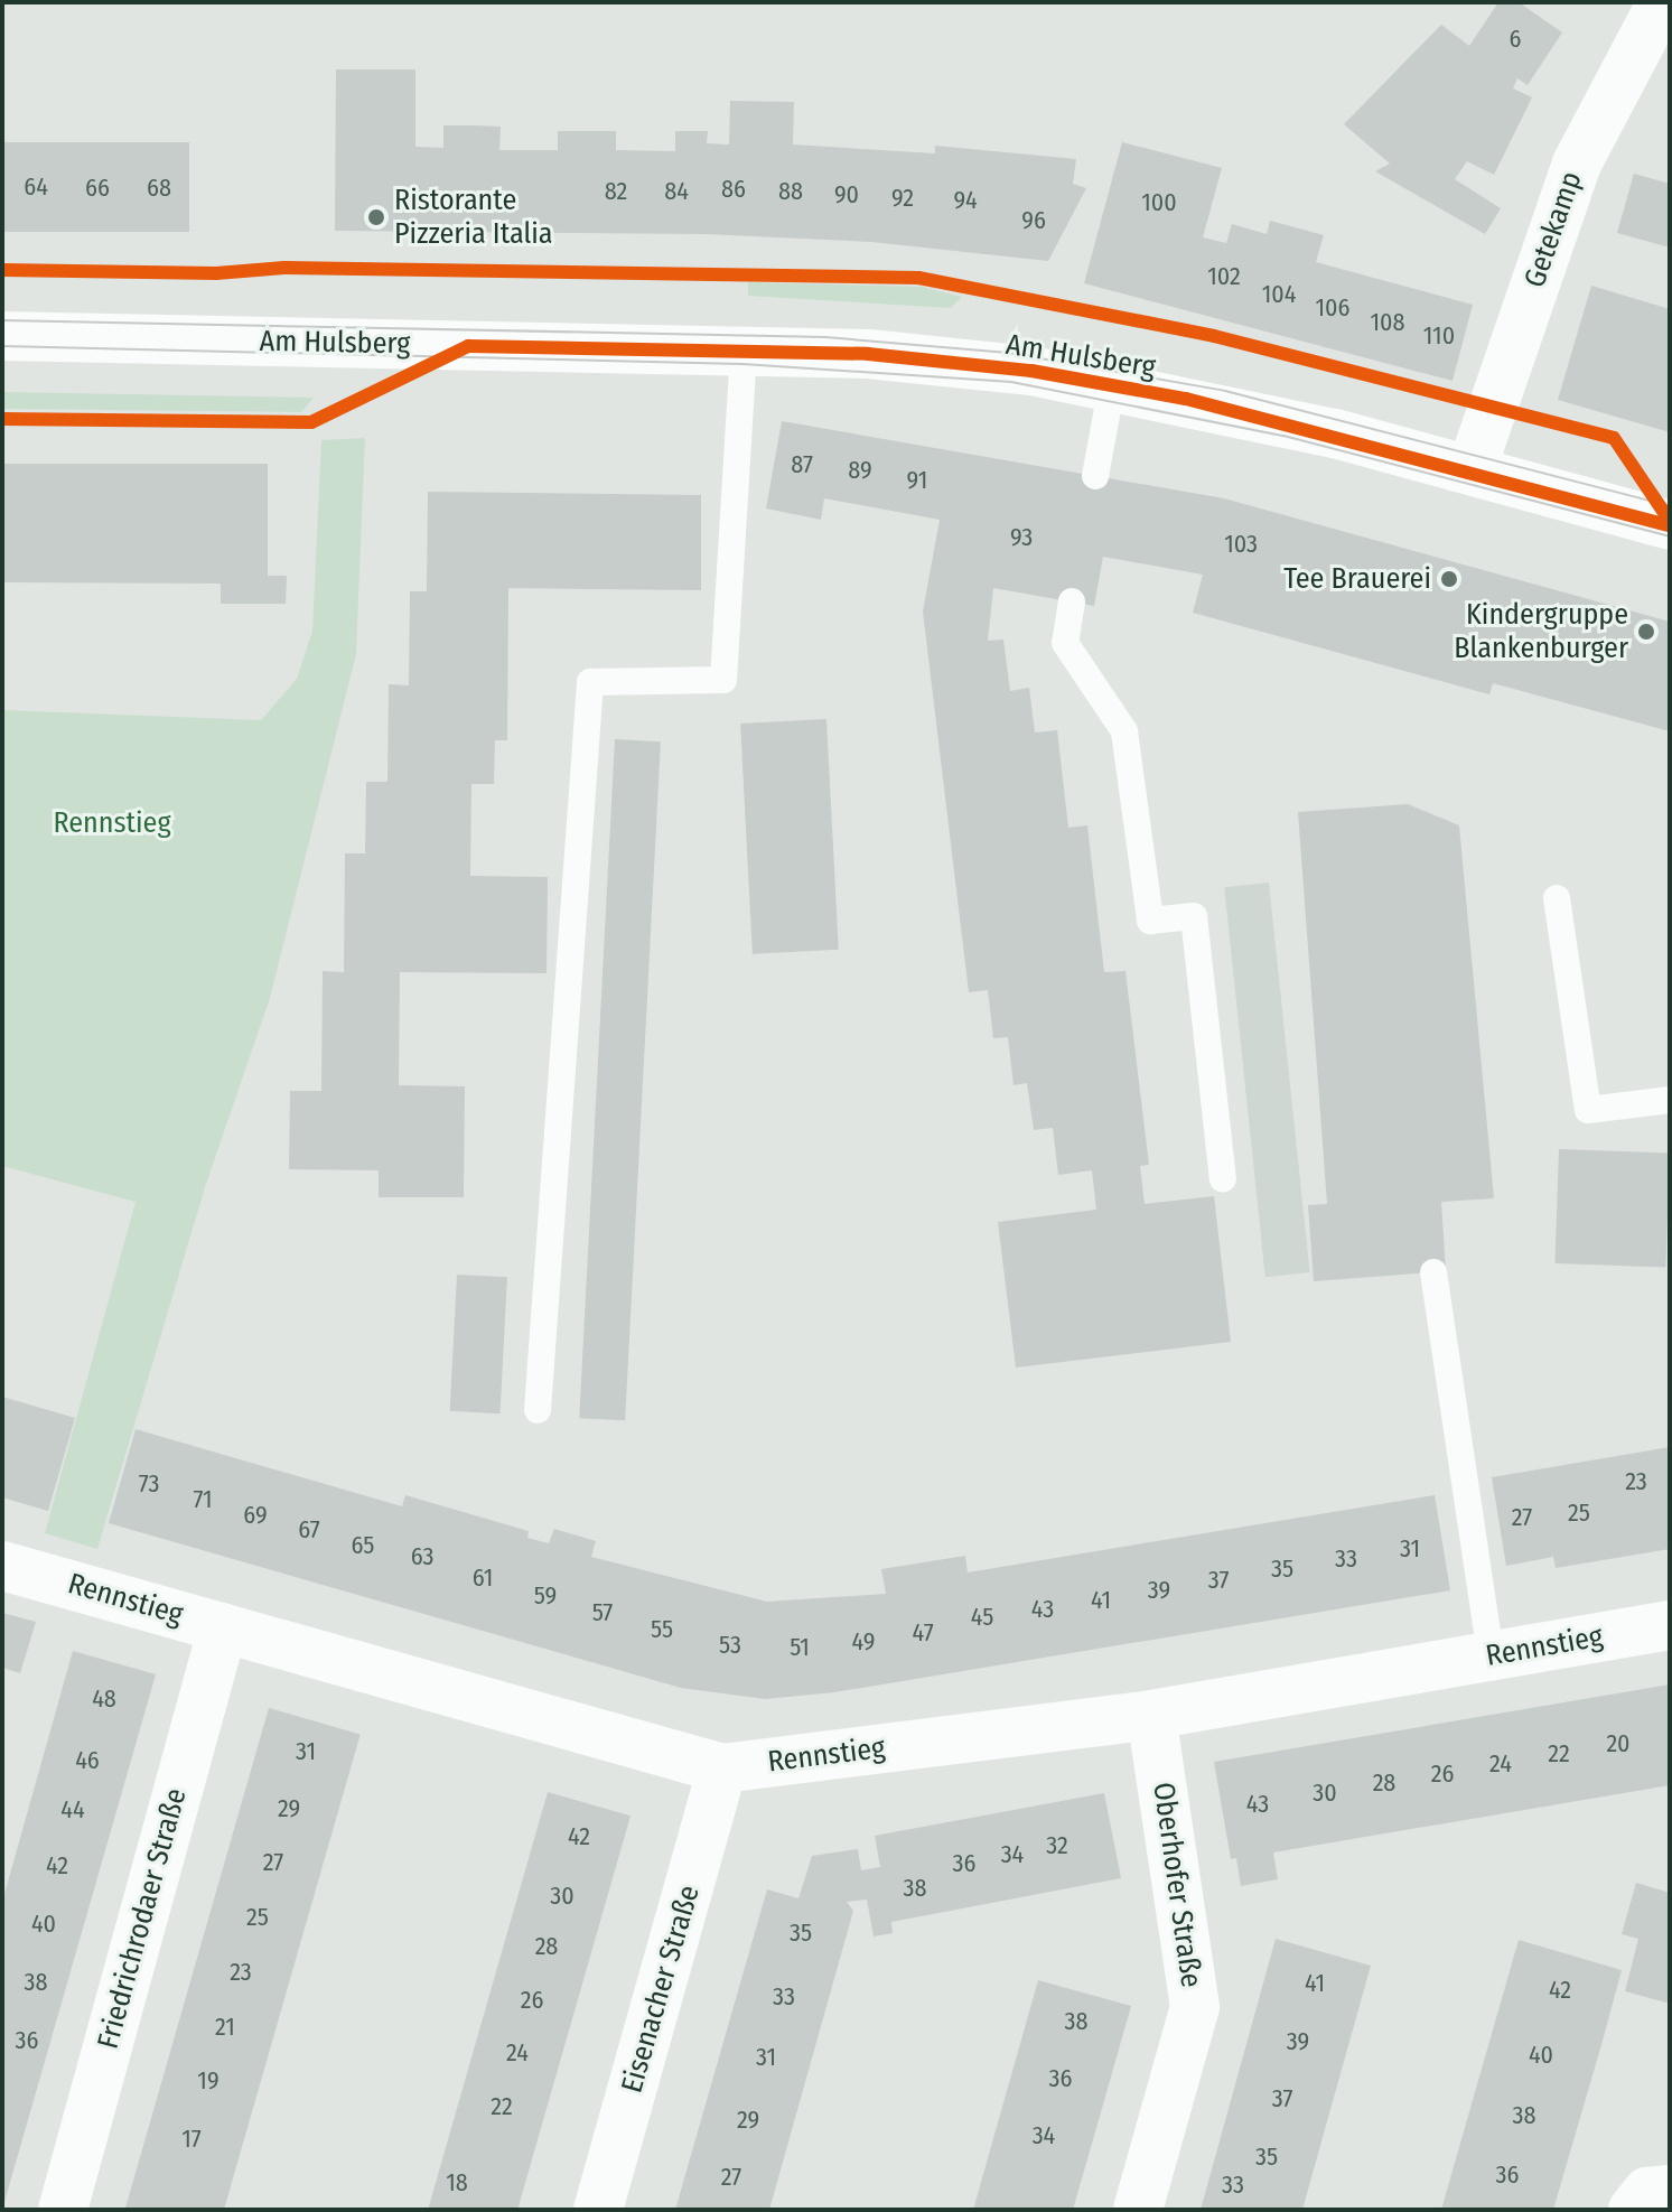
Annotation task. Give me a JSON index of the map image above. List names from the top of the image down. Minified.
{"streets":{"street":["Getekamp","Am Hulsberg","Rennstieg","Oberhofer Straße","Friedrichrodaer Straße","Eisenacher Straße"]},"crossings":[["Getekamp","Am Hulsberg"],["Rennstieg","Oberhofer Straße"],["Rennstieg","Friedrichrodaer Straße"],["Rennstieg","Eisenacher Straße"]],"parks":["Rennstieg"],"places":["Ristorante Pizzeria Italia","Tee Brauerei","Kindergruppe Blankenburger"],"house_numbers":["6","64","66","68","86","82","84","88","90","92","94","100","96","102","104","106","108","110","87","89","91","93","103","23","73","71","25","69","27","67","65","31","63","33","35","61","37","39","59","41","43","57","45","55","47","49","53","51","48","20","31","22","46","24","26","28","30","43","29","44","42","32","34","27","36","42","38","30","25","40","35","28","23","38","41","42","33","26","38","21","36","39","24","40","31","36","19","37","22","38","29","34","17","35","36","27","18","33"]}
